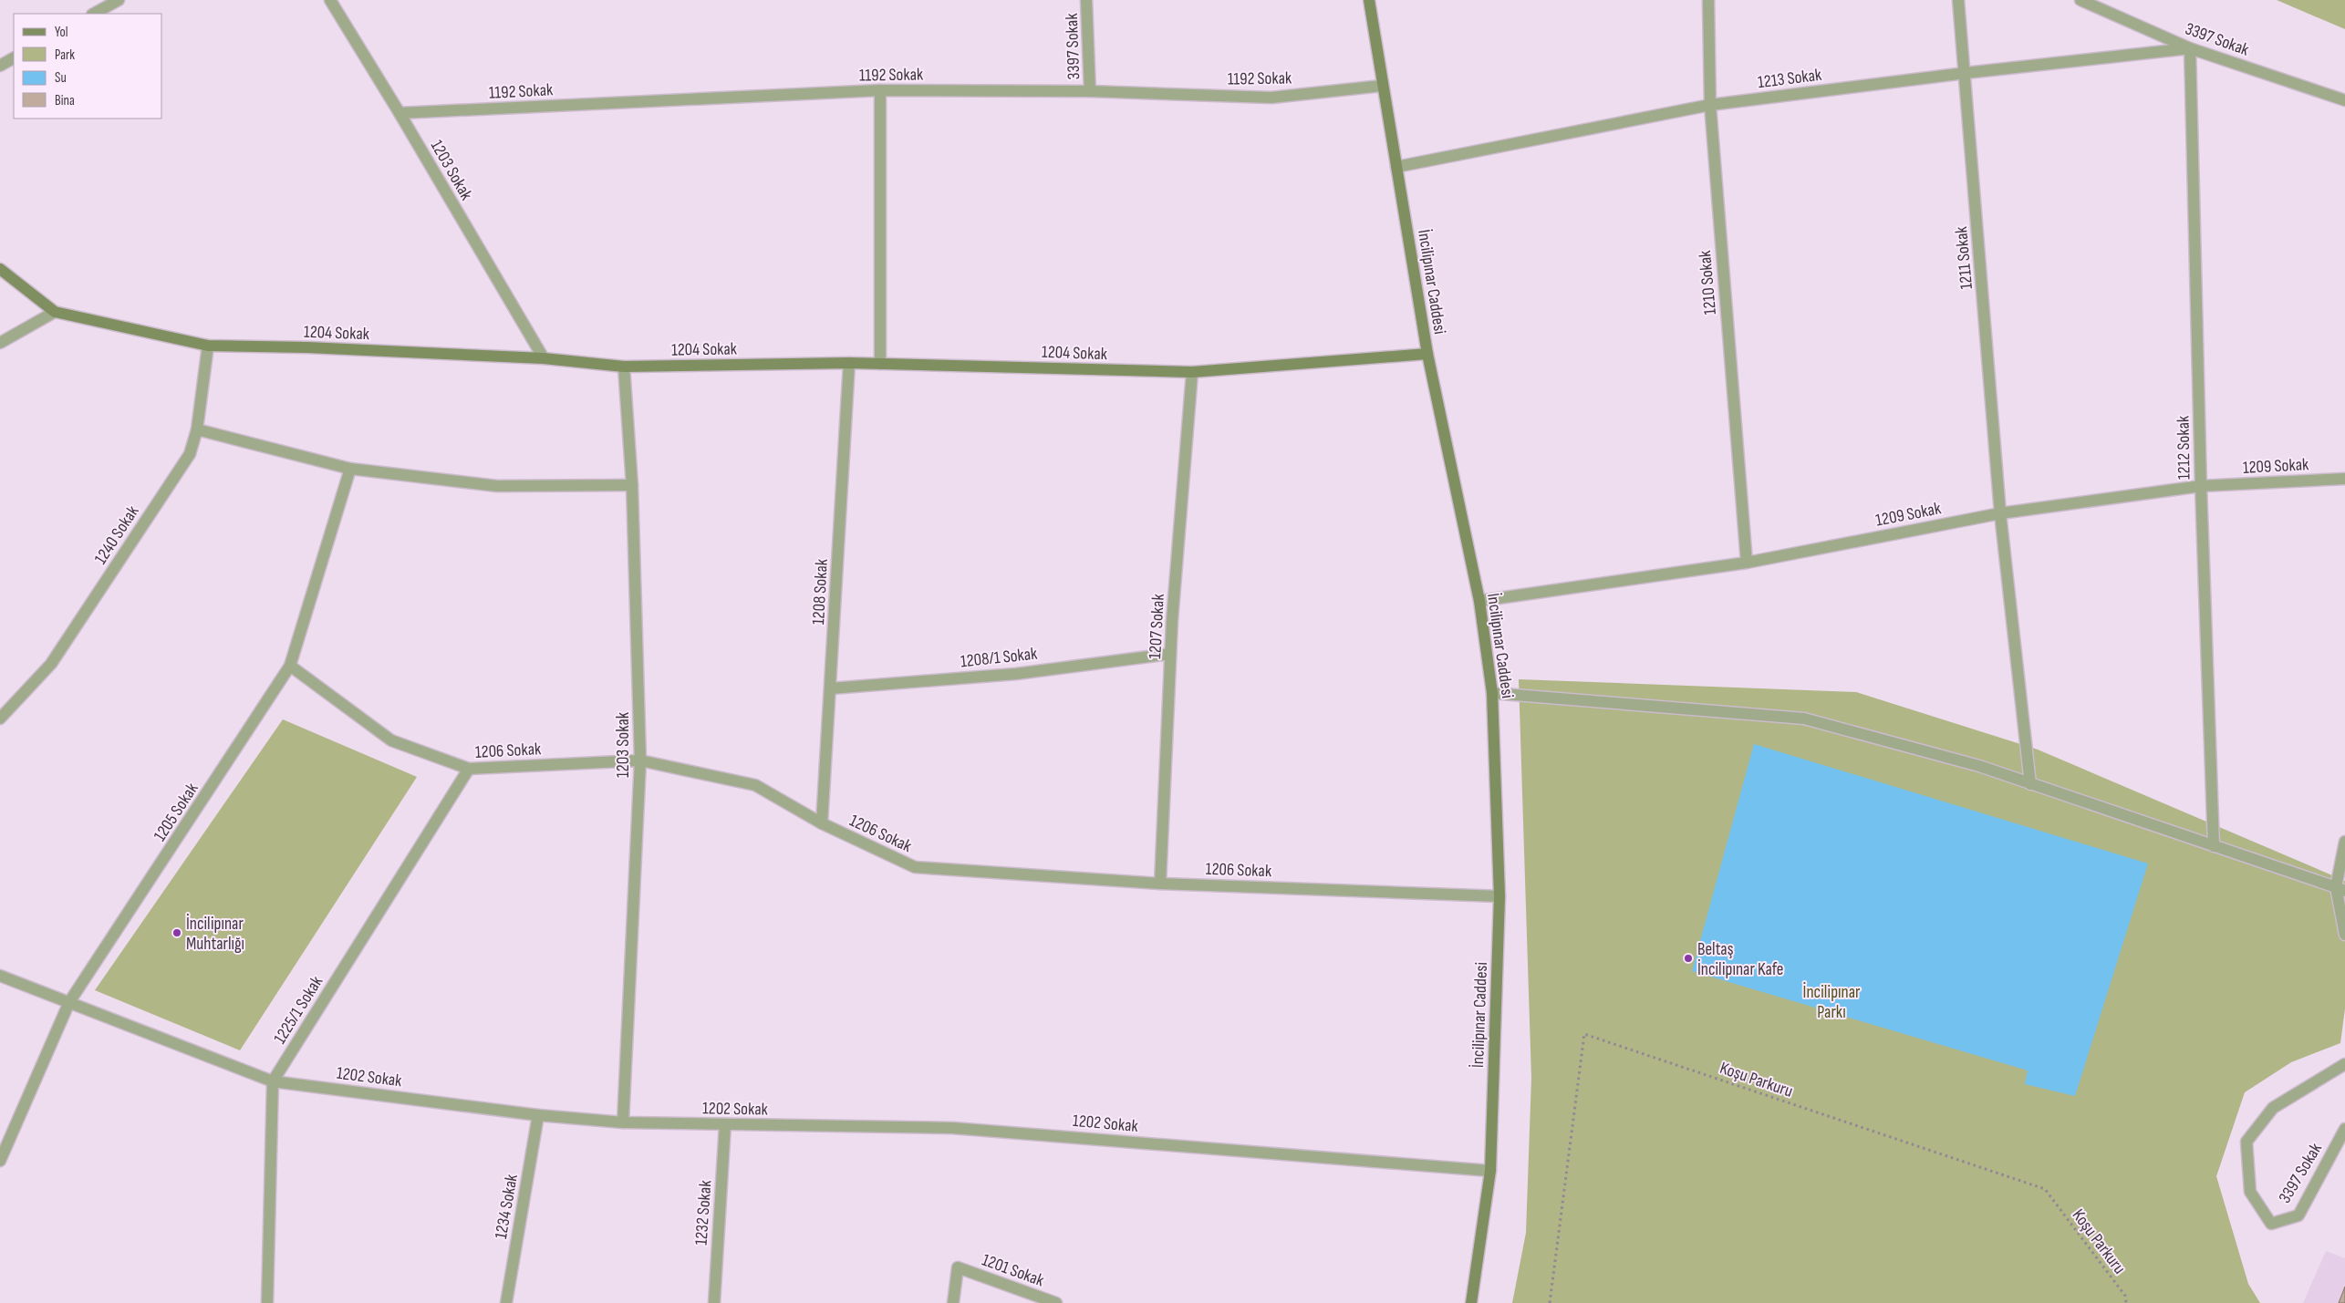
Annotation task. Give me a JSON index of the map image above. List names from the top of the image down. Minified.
{"streets":{"street":["3397 Sokak","1192 Sokak","1213 Sokak","1203 Sokak","1211 Sokak","İncilipınar Caddesi","1210 Sokak","1204 Sokak","1212 Sokak","1209 Sokak","1240 Sokak","1208 Sokak","1207 Sokak","1208/1 Sokak","1206 Sokak","1205 Sokak","1225/1 Sokak","1202 Sokak","1234 Sokak","1232 Sokak","1201 Sokak"],"path":["Koşu Parkuru"]},"crossings":[["3397 Sokak","1192 Sokak"],["3397 Sokak","1213 Sokak"],["3397 Sokak","1212 Sokak"],["1192 Sokak","1203 Sokak"],["1192 Sokak","İncilipınar Caddesi"],["1213 Sokak","1211 Sokak"],["1213 Sokak","İncilipınar Caddesi"],["1213 Sokak","1210 Sokak"],["1213 Sokak","1212 Sokak"],["1203 Sokak","1204 Sokak"],["1203 Sokak","1206 Sokak"],["1203 Sokak","1202 Sokak"],["1211 Sokak","1209 Sokak"],["İncilipınar Caddesi","1204 Sokak"],["İncilipınar Caddesi","1209 Sokak"],["İncilipınar Caddesi","1206 Sokak"],["İncilipınar Caddesi","1202 Sokak"],["1210 Sokak","1209 Sokak"],["1204 Sokak","1240 Sokak"],["1204 Sokak","1208 Sokak"],["1204 Sokak","1207 Sokak"],["1212 Sokak","1209 Sokak"],["1208 Sokak","1208/1 Sokak"],["1208 Sokak","1206 Sokak"],["1207 Sokak","1208/1 Sokak"],["1207 Sokak","1206 Sokak"],["1206 Sokak","1205 Sokak"],["1206 Sokak","1225/1 Sokak"],["1205 Sokak","1202 Sokak"],["1225/1 Sokak","1202 Sokak"],["1202 Sokak","1234 Sokak"],["1202 Sokak","1232 Sokak"]],"parks":["İncilipınar Parkı"],"places":["İncilipınar Muhtarlığı","Beltaş İncilipınar Kafe"],"legend":["Yol","Park","Su","Bina"]}
